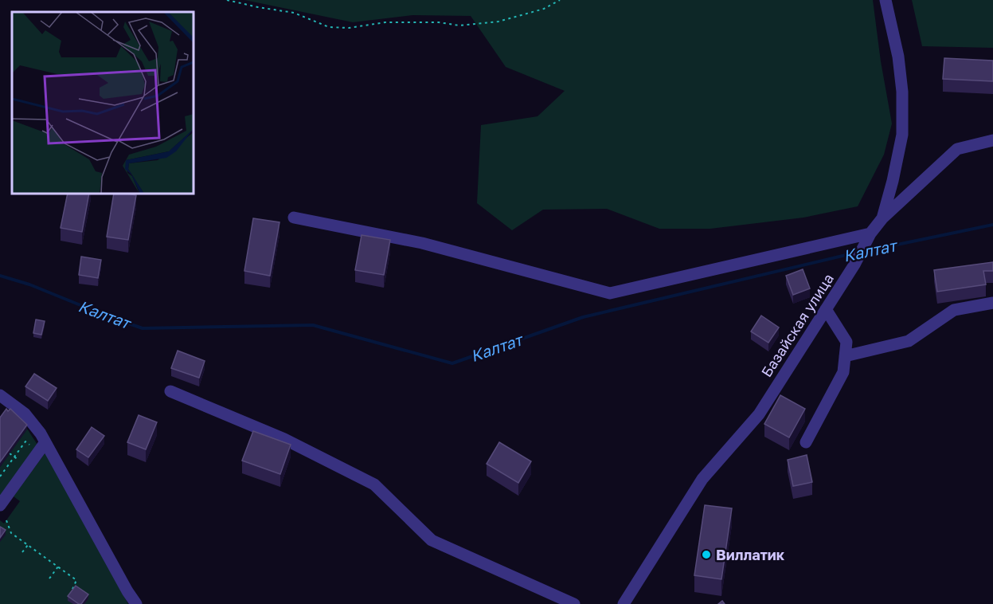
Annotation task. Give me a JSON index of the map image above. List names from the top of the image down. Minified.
{"streets":{"street":["Базайская улица"]},"water":["Калтат"],"places":["Виллатик"]}
